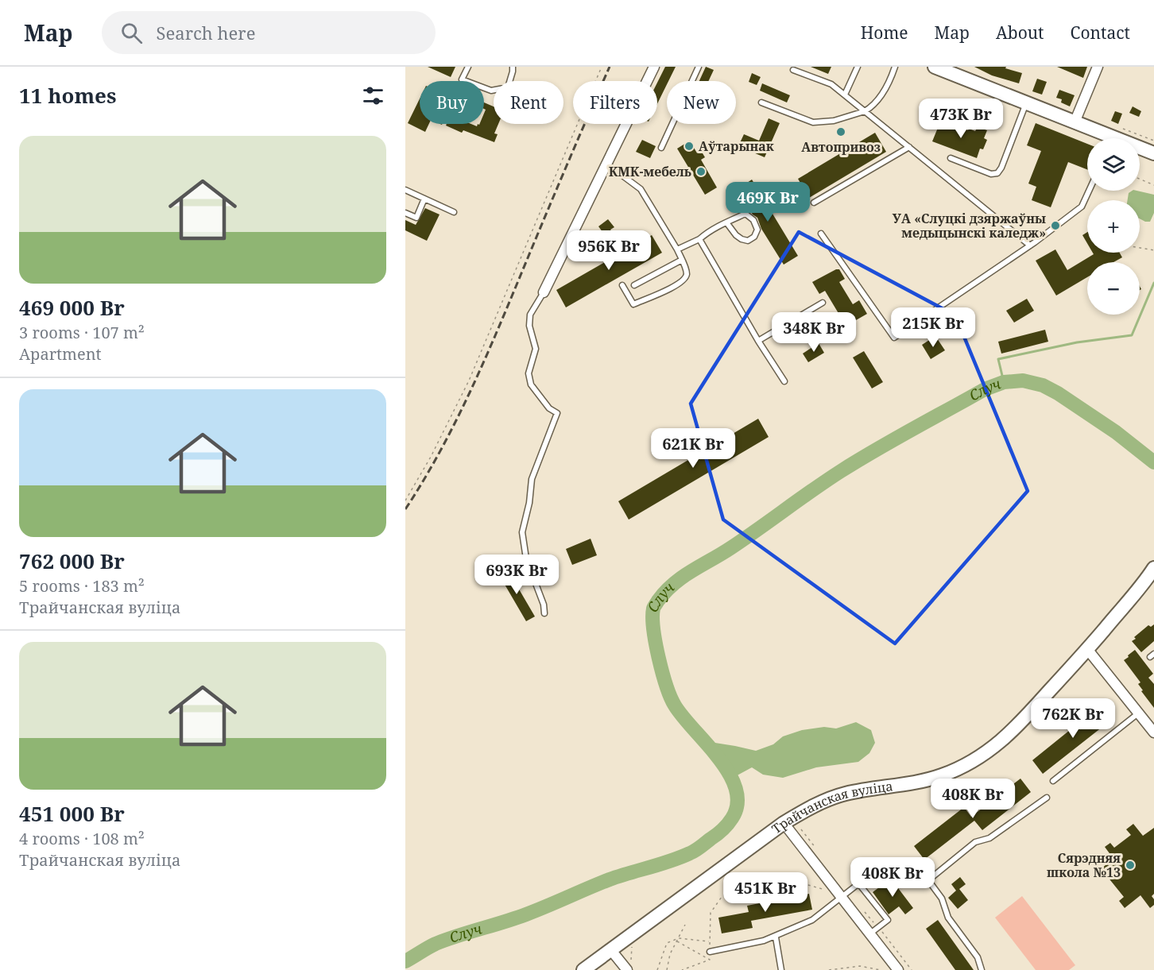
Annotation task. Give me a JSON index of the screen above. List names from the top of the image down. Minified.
{"streets":{"street":["Трайчанская вуліца"]},"water":["Случ"],"places":["Автопривоз","Аўтарынак","КМК-мебель","УА «Слуцкі дзяржаўны медыцынскі каледж»","Сярэдняя школа №13"],"page":{"header":"Map","search":"Search here","nav":["Home","Map","About","Contact"],"heading":"11 homes","chip":["Buy","Rent","Filters","New"],"price":["473K Br","469K Br","956K Br","215K Br","348K Br","621K Br","693K Br","762K Br","408K Br","408K Br","451K Br"],"list":[{"name":"469 000 Br","note":"3 rooms · 107 m² · Apartment"},{"name":"762 000 Br","note":"5 rooms · 183 m² · Трайчанская вуліца"},{"name":"451 000 Br","note":"4 rooms · 108 m² · Трайчанская вуліца"}],"map_buttons":["+","−"]}}
